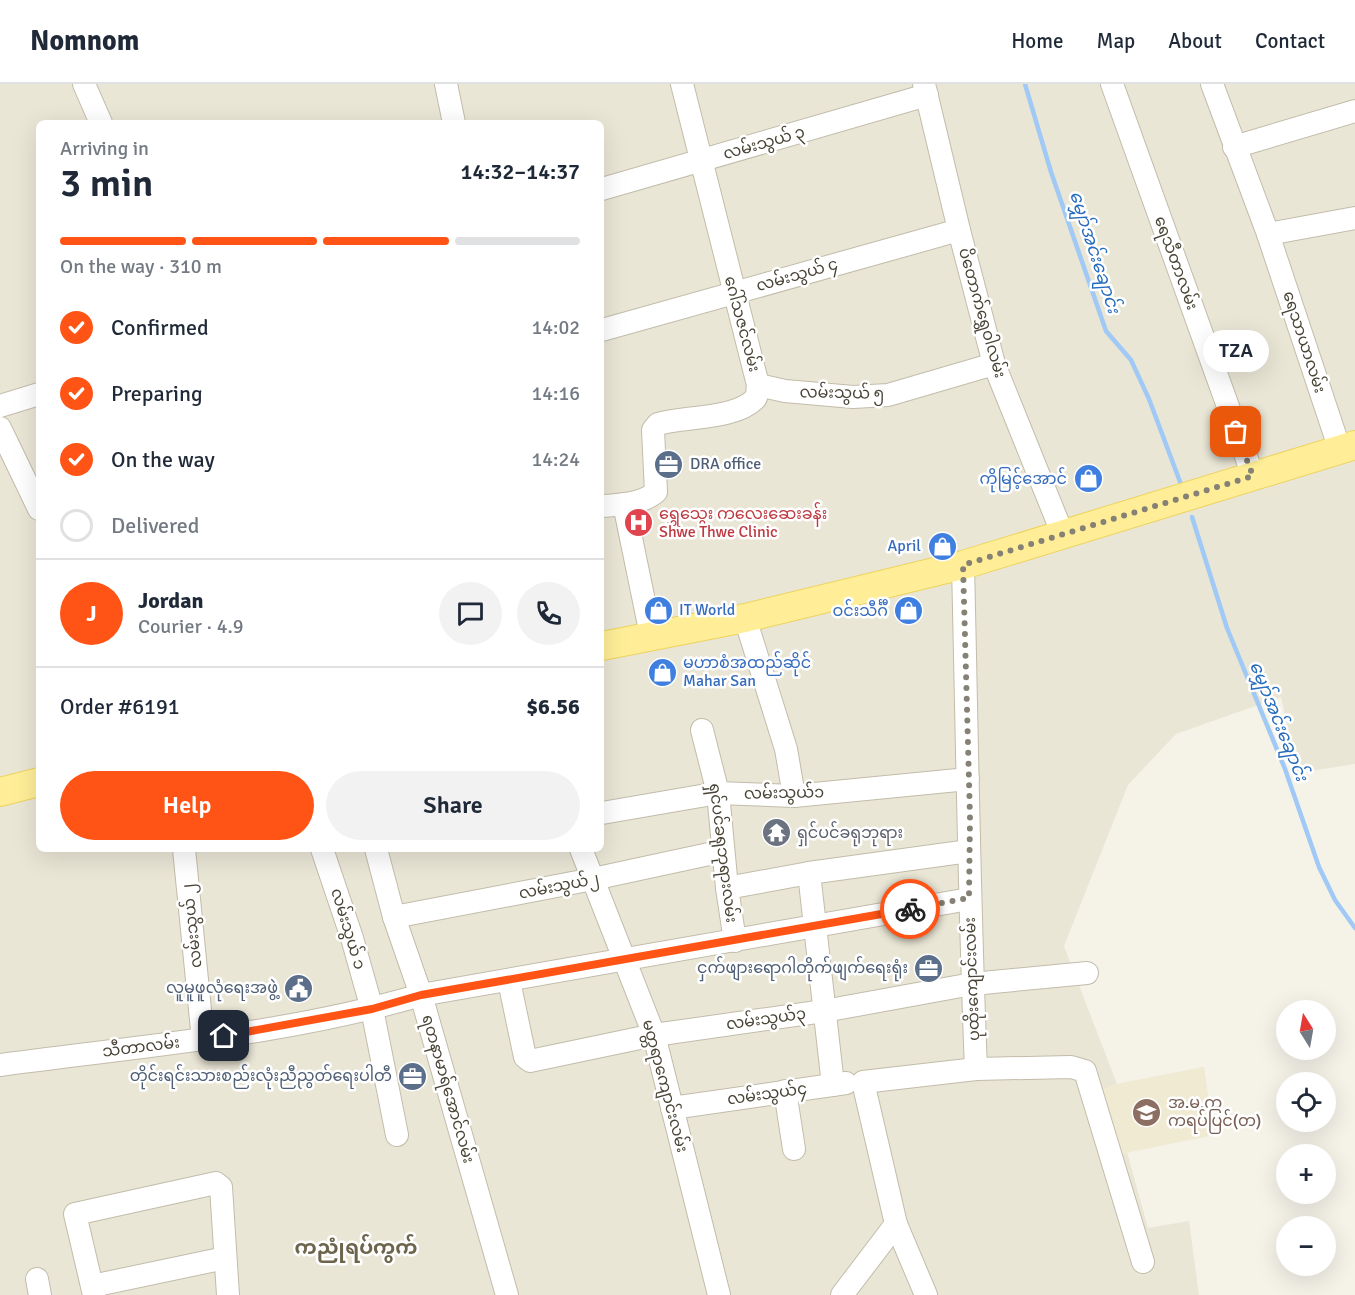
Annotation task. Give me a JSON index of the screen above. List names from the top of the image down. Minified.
{"streets":{"street":["လမ်းသွယ် ၃","ရေသီတာလမ်း","လမ်းသွယ် ၄","ပိတောက်ရွှေဝါလမ်း","ဂေါ်သဇင်လမ်း","ရေသာယာလမ်း","လမ်းသွယ် ၅","လမ်းသွယ်၁","ရှင်ပင်ခရုဘုရားလမ်း","လမ်းသွယ်၂","လမ်းသွယ် ၂","လမ်းသွယ် ၁","ပုထိုးကျောင်းလမ်း","လမ်းသွယ်၃","သီတာလမ်း","မတ္တရာကျောင်းလမ်း","ရတနာမာရ်အောင်လမ်း","လမ်းသွယ်၄"]},"crossings":[["လမ်းသွယ် ၃","ပိတောက်ရွှေဝါလမ်း"],["လမ်းသွယ် ၃","ဂေါ်သဇင်လမ်း"],["လမ်းသွယ် ၄","ပိတောက်ရွှေဝါလမ်း"],["လမ်းသွယ် ၄","ဂေါ်သဇင်လမ်း"],["ပိတောက်ရွှေဝါလမ်း","လမ်းသွယ် ၅"],["ဂေါ်သဇင်လမ်း","လမ်းသွယ် ၅"],["လမ်းသွယ်၁","ရှင်ပင်ခရုဘုရားလမ်း"],["လမ်းသွယ်၁","ပုထိုးကျောင်းလမ်း"],["ရှင်ပင်ခရုဘုရားလမ်း","လမ်းသွယ်၂"],["ရှင်ပင်ခရုဘုရားလမ်း","သီတာလမ်း"],["လမ်းသွယ်၂","မတ္တရာကျောင်းလမ်း"],["လမ်းသွယ်၂","ရတနာမာရ်အောင်လမ်း"],["လမ်းသွယ် ၂","သီတာလမ်း"],["လမ်းသွယ် ၁","သီတာလမ်း"],["ပုထိုးကျောင်းလမ်း","လမ်းသွယ်၃"],["ပုထိုးကျောင်းလမ်း","သီတာလမ်း"],["လမ်းသွယ်၃","သီတာလမ်း"],["လမ်းသွယ်၃","မတ္တရာကျောင်းလမ်း"],["သီတာလမ်း","မတ္တရာကျောင်းလမ်း"],["သီတာလမ်း","ရတနာမာရ်အောင်လမ်း"],["မတ္တရာကျောင်းလမ်း","လမ်းသွယ်၄"]],"districts":["ကညုံရပ်ကွက်"],"water":["မျှော်အင်းချောင်း"],"places":{"other":["TZA"],"office":["DRA office","ငှက်ဖျားရောဂါတိုက်ဖျက်ရေးရုံး","တိုင်းရင်းသားစည်းလုံးညီညွတ်ရေးပါတီ"],"shop":["ကိုမြင့်အောင်","April","IT World","ဝင်းသီင်္ဂီ","မဟာစံအထည်ဆိုင် Mahar San"],"hospital":["ရွှေသွေး ကလေးဆေးခန်း Shwe Thwe Clinic"],"temple":["ရှင်ပင်ခရုဘုရား"],"public building":["လူမူဖူလုံရေးအဖွဲ့"],"school or university":["အ.မ.က ကရပ်ပြင်(တ)"]},"north":"top","page":{"header":"Nomnom","nav":["Home","Map","About","Contact"],"heading":["3 min","Arriving in","14:32–14:37"],"panel":["Jordan","Courier · 4.9","Order #6191","$6.56"],"bar":"On the way · 310 m","list":[["Confirmed","14:02"],["Preparing","14:16"],["On the way","14:24"],"Delivered"],"bubble":"TZA","round":"J","buttons":["Help","Share"],"map_buttons":["+","−"]}}
